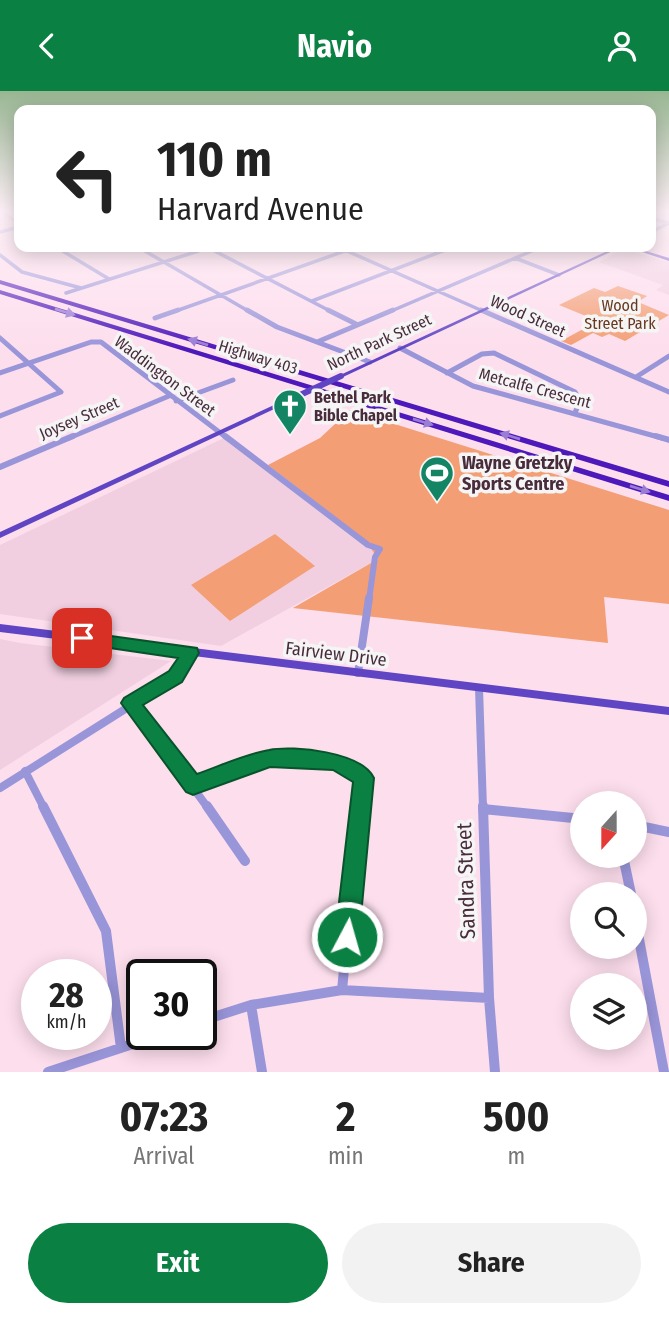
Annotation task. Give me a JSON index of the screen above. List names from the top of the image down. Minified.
{"streets":{"highway":["Highway 403"],"main road":["North Park Street","Fairview Drive"],"street":["Wood Street","Waddington Street","Metcalfe Crescent","Joysey Street","Sandra Street"]},"crossings":[["Wood Street","North Park Street"],["North Park Street","Waddington Street"],["North Park Street","Metcalfe Crescent"],["Waddington Street","Joysey Street"],["Waddington Street","Fairview Drive"],["Fairview Drive","Sandra Street"]],"parks":["Wood Street Park"],"places":{"church":["Bethel Park Bible Chapel"],"sports":["Wayne Gretzky Sports Centre"]},"north":"bottom","page":{"header":"Navio","turn":["110 m","Harvard Avenue"],"speed":"28 km/h","limit":"30","eta":["07:23","Arrival","2","min","500","m"],"buttons":["Exit","Share"]}}
